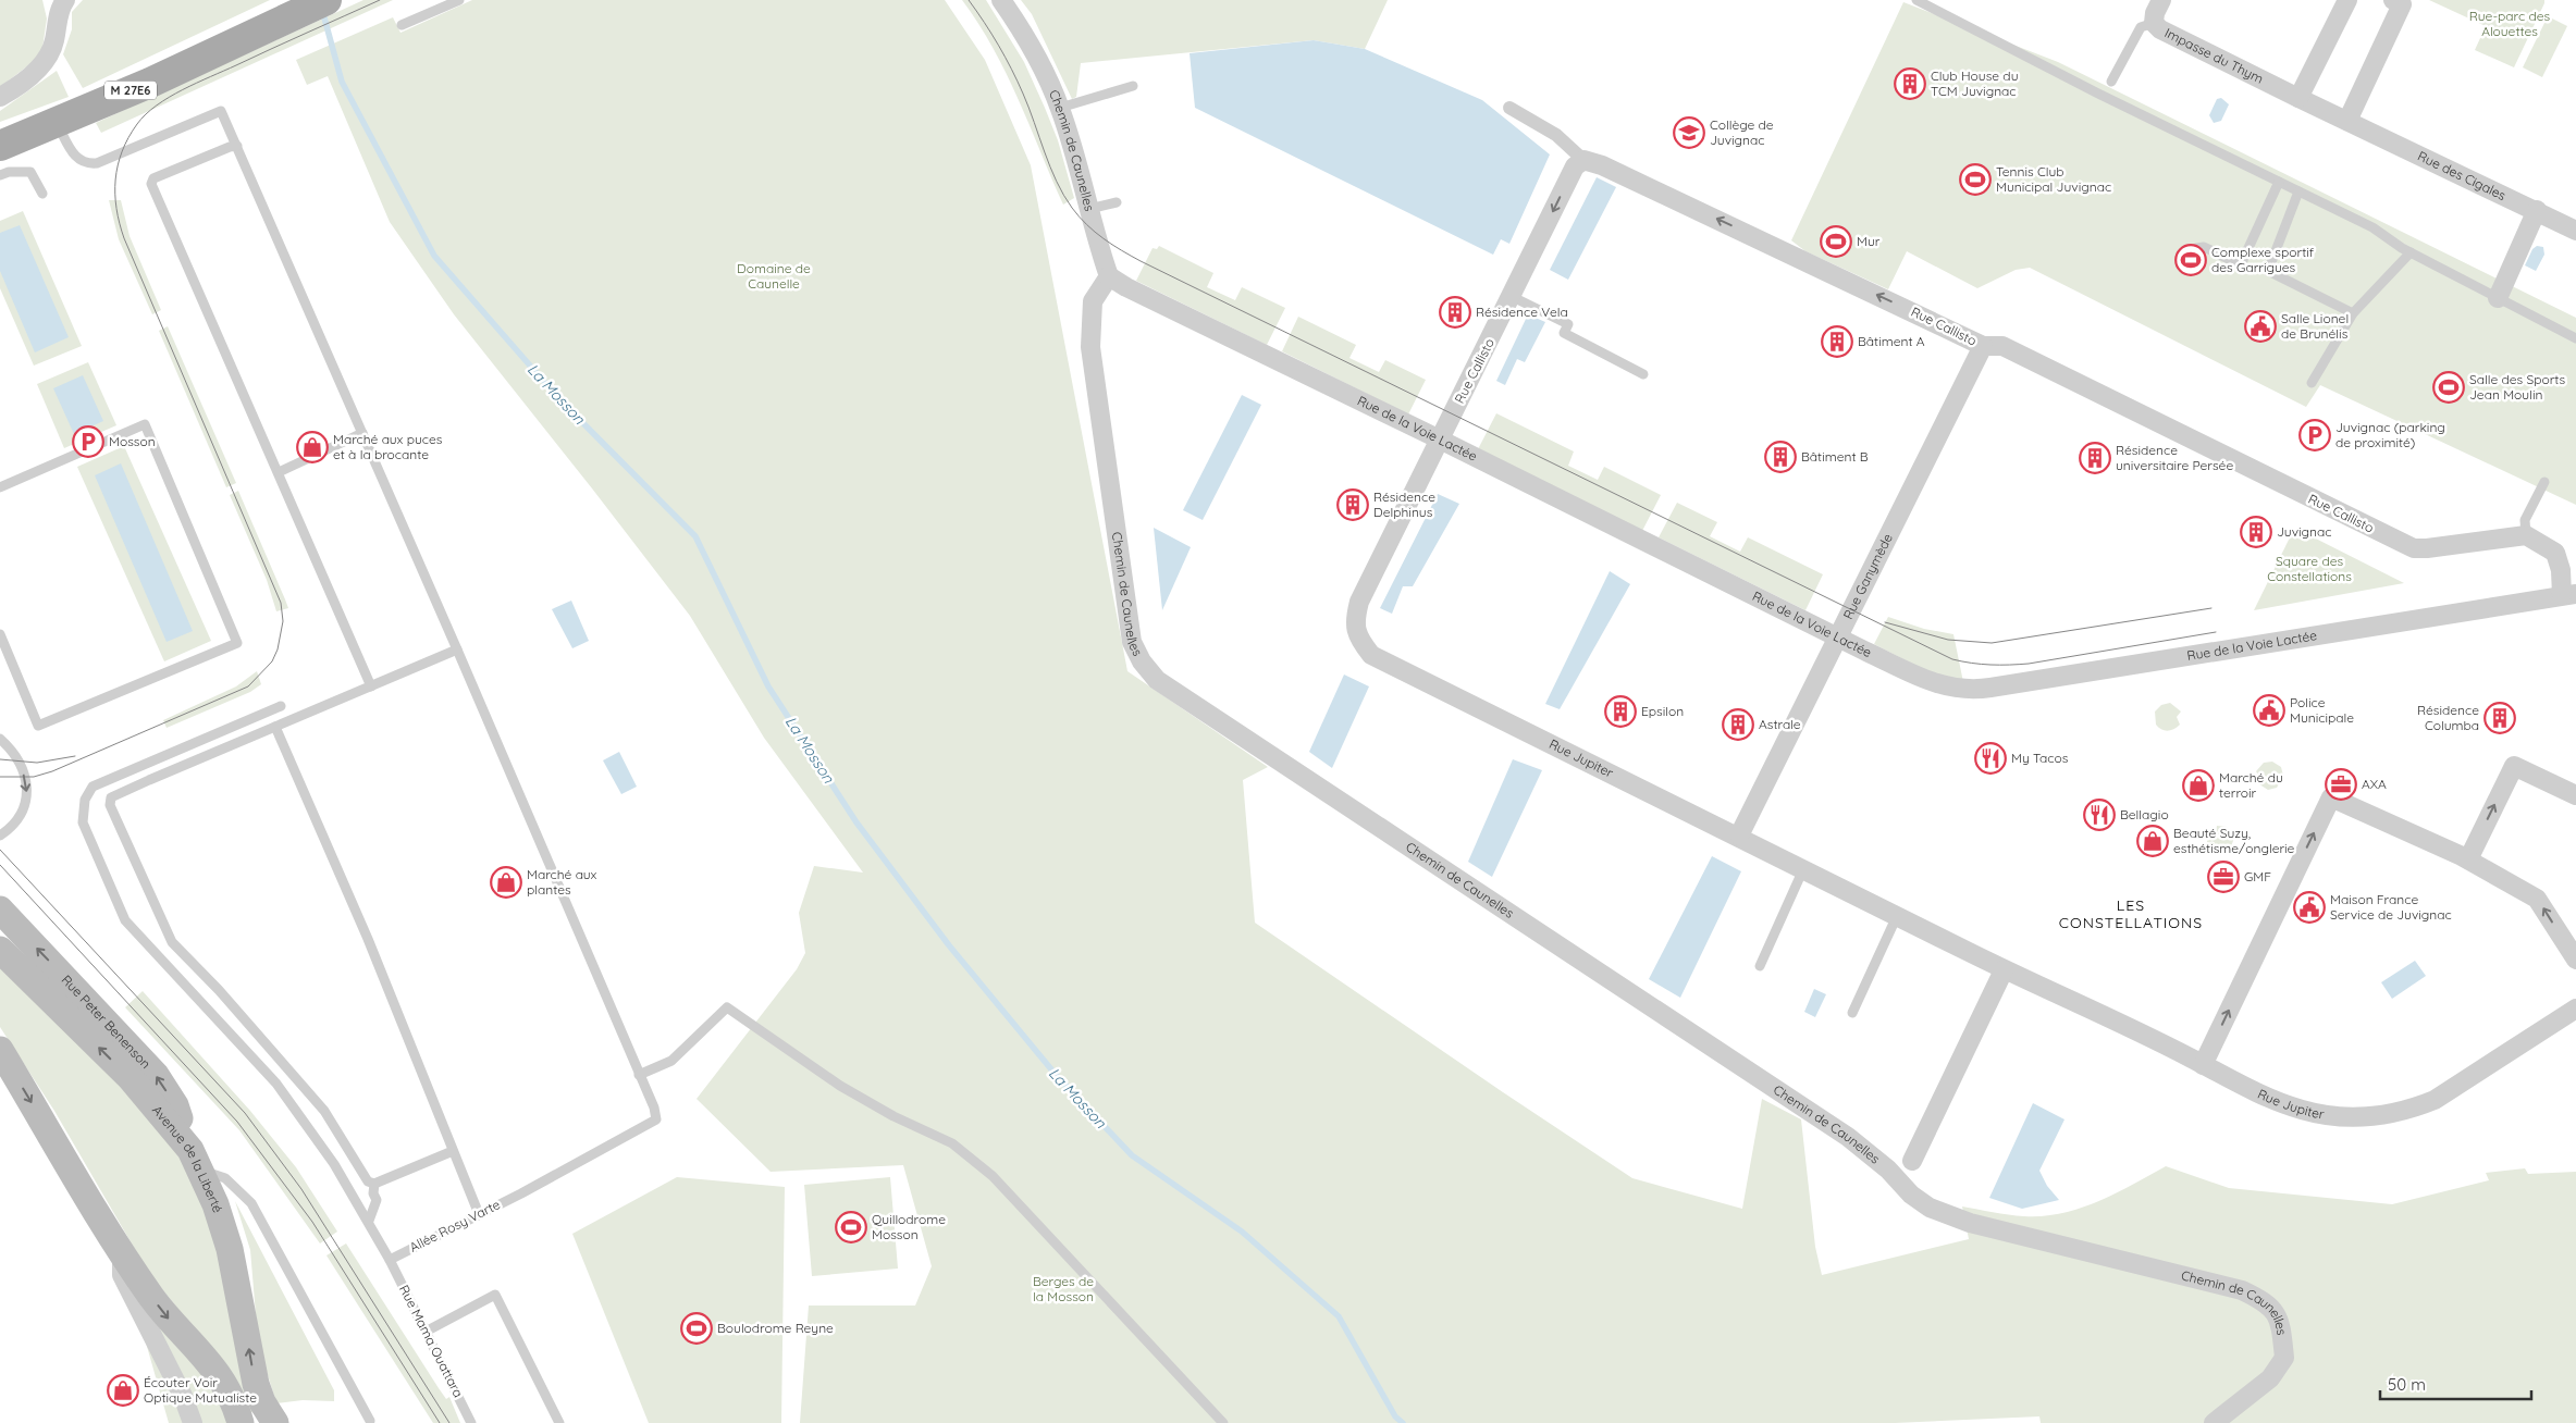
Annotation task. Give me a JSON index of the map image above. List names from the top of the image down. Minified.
{"streets":{"main road":["M 27E6","Rue Peter Benenson","Avenue de la Liberté"],"street":["Impasse du Thym","Chemin de Caunelles","Rue des Cigales","Rue Callisto","Rue de la Voie Lactée","Rue Ganymède","Rue Jupiter"],"lane":["Allée Rosy Varte","Rue Mama Ouattara"]},"crossings":[["Impasse du Thym","Rue des Cigales"],["Chemin de Caunelles","Rue de la Voie Lactée"],["Rue Callisto","Rue de la Voie Lactée"],["Rue Callisto","Rue Ganymède"],["Rue Callisto","Rue Jupiter"],["Rue de la Voie Lactée","Rue Ganymède"],["Rue de la Voie Lactée","Rue Jupiter"],["Rue Ganymède","Rue Jupiter"],["Rue Peter Benenson","Avenue de la Liberté"],["Allée Rosy Varte","Rue Mama Ouattara"]],"districts":["LES CONSTELLATIONS"],"water":["La Mosson"],"parks":["Rue-parc des Alouettes","Domaine de Caunelle","Square des Constellations","Berges de la Mosson"],"places":{"building":["Club House du TCM Juvignac","Résidence Vela","Bâtiment A","Bâtiment B","Résidence universitaire Persée","Résidence Delphinus","Juvignac","Epsilon","Résidence Columba","Astrale"],"school or university":["Collège de Juvignac"],"sports":["Tennis Club Municipal Juvignac","Mur","Complexe sportif des Garrigues","Salle des Sports Jean Moulin","Quillodrome Mosson","Boulodrome Reyne"],"public building":["Salle Lionel de Brunélis","Police Municipale","Maison France Service de Juvignac"],"parking":["Juvignac (parking de proximité)","Mosson"],"shop":["Marché aux puces et à la brocante","Marché du terroir","Beauté Suzy, esthétisme/onglerie","Marché aux plantes","Écouter Voir Optique Mutualiste"],"restaurant":["My Tacos","Bellagio"],"office":["AXA","GMF"]},"scale_bar":"50 m"}
